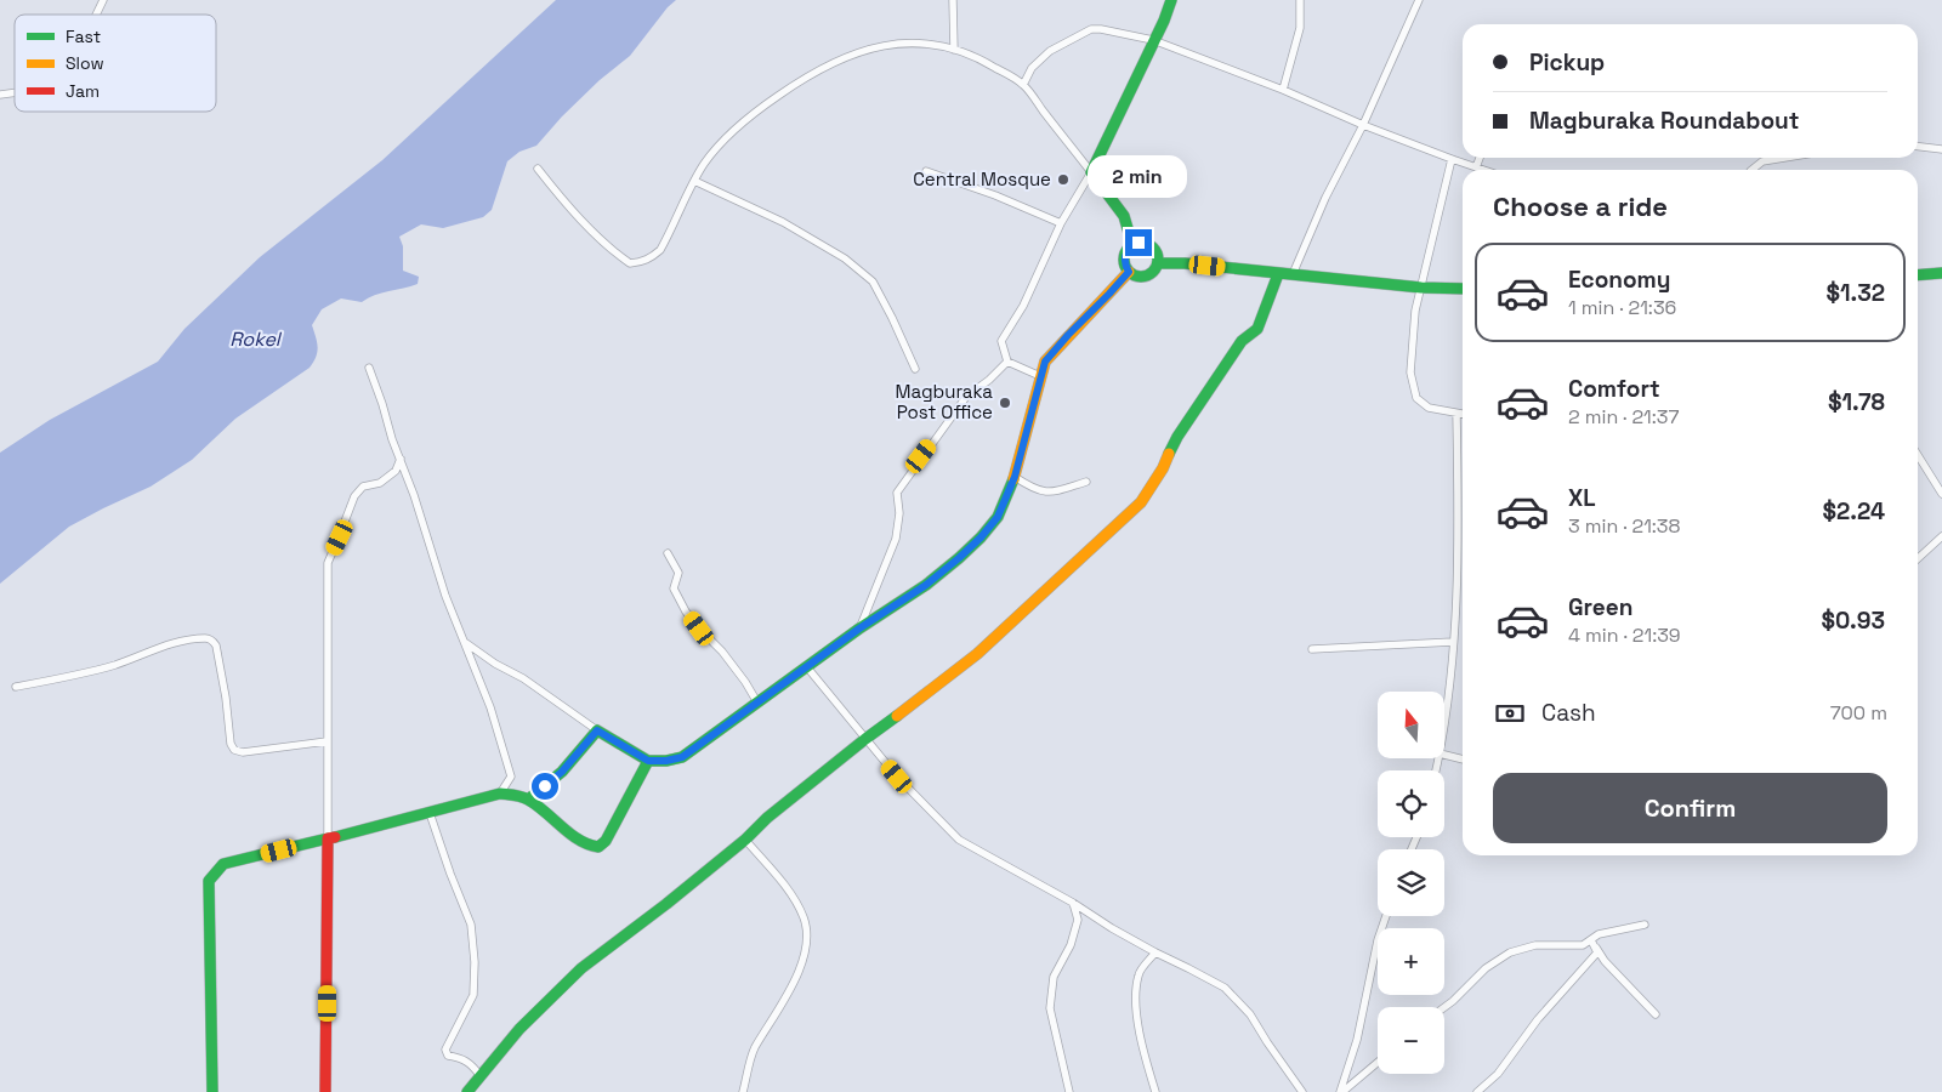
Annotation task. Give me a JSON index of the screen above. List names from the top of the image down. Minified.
{"water":["Rokel"],"places":["Central Mosque","Magburaka Post Office"],"legend":["Fast","Slow","Jam"],"north":"top","page":{"banner":["Pickup","Magburaka Roundabout"],"bubble":"2 min","heading":"Choose a ride","list":[{"name":"Economy","note":"1 min · 21:36","value":"$1.32"},{"name":"Comfort","note":"2 min · 21:37","value":"$1.78"},{"name":"XL","note":"3 min · 21:38","value":"$2.24"},{"name":"Green","note":"4 min · 21:39","value":"$0.93"}],"pay":["Cash","700 m"],"map_buttons":["+","−"],"buttons":"Confirm"}}
